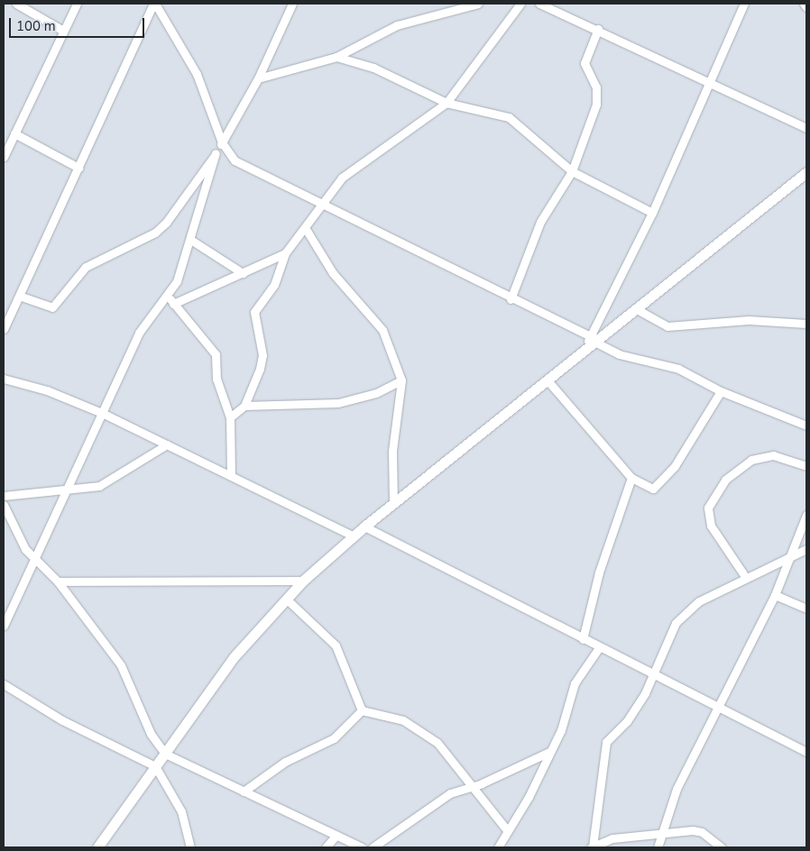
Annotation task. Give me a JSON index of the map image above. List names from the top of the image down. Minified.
{"scale_bar":"100 m"}
